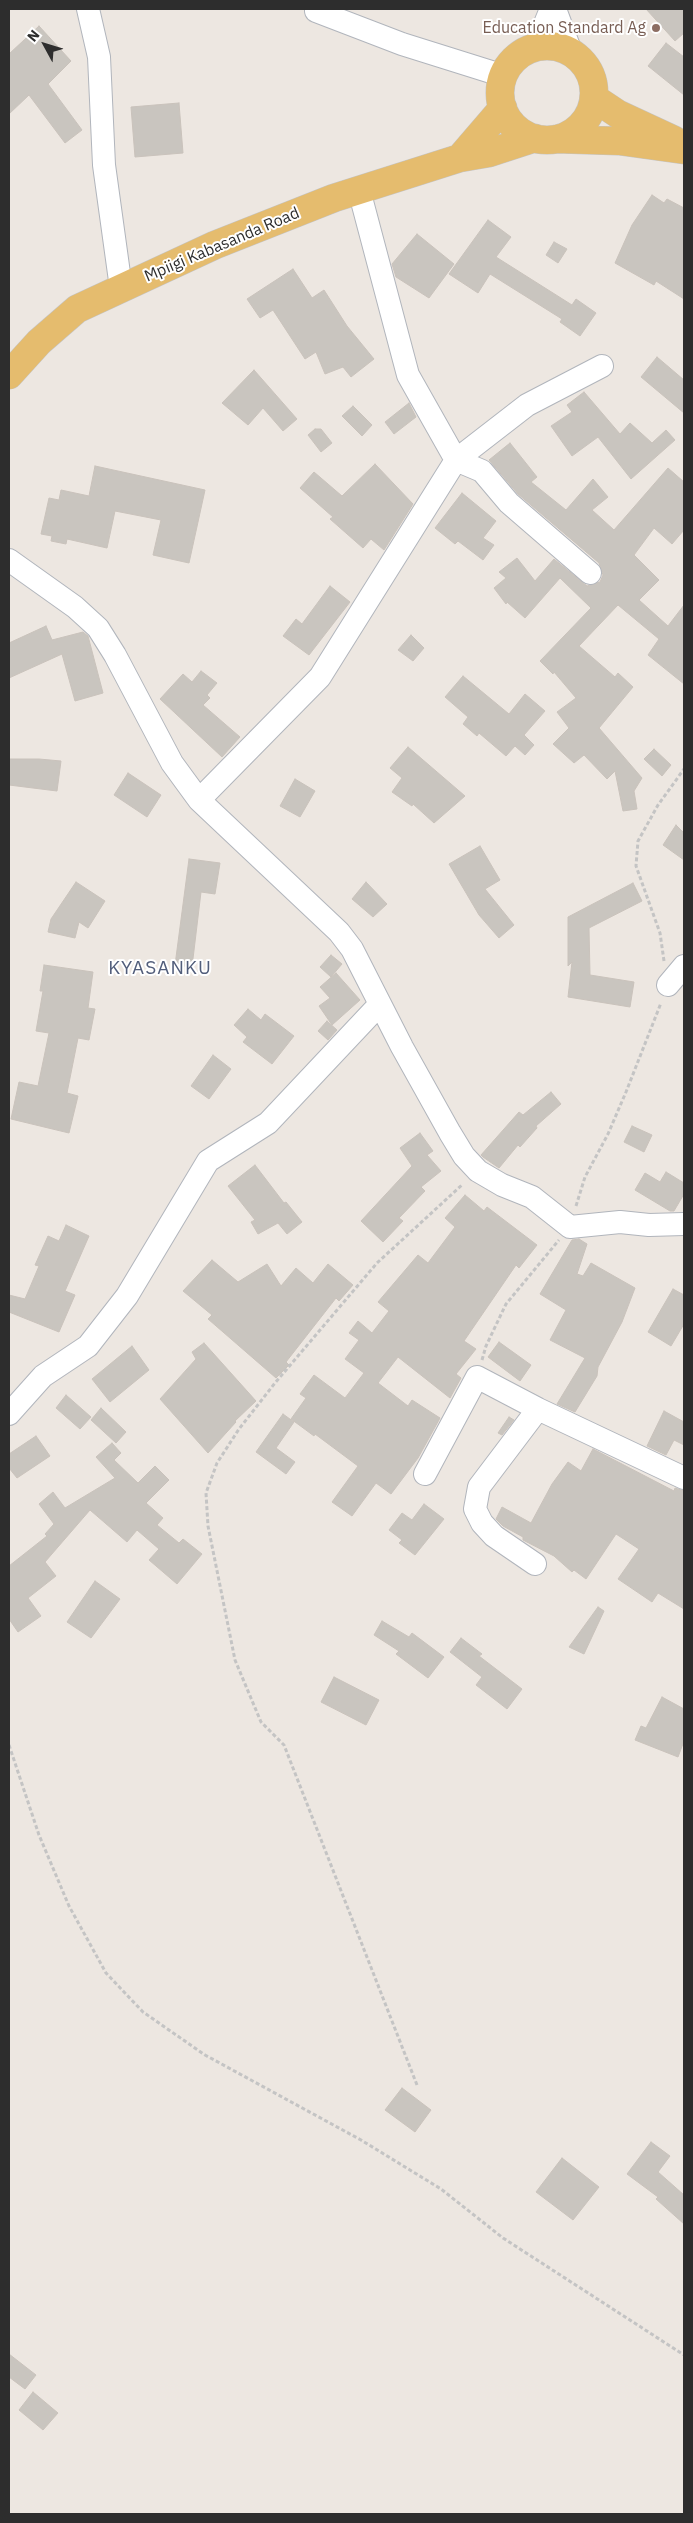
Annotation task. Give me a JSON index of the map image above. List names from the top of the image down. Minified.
{"streets":{"main road":["Mpiigi Kabasanda Road"]},"districts":["KYASANKU"],"places":["Education Standard Ag"],"north":"top left"}
